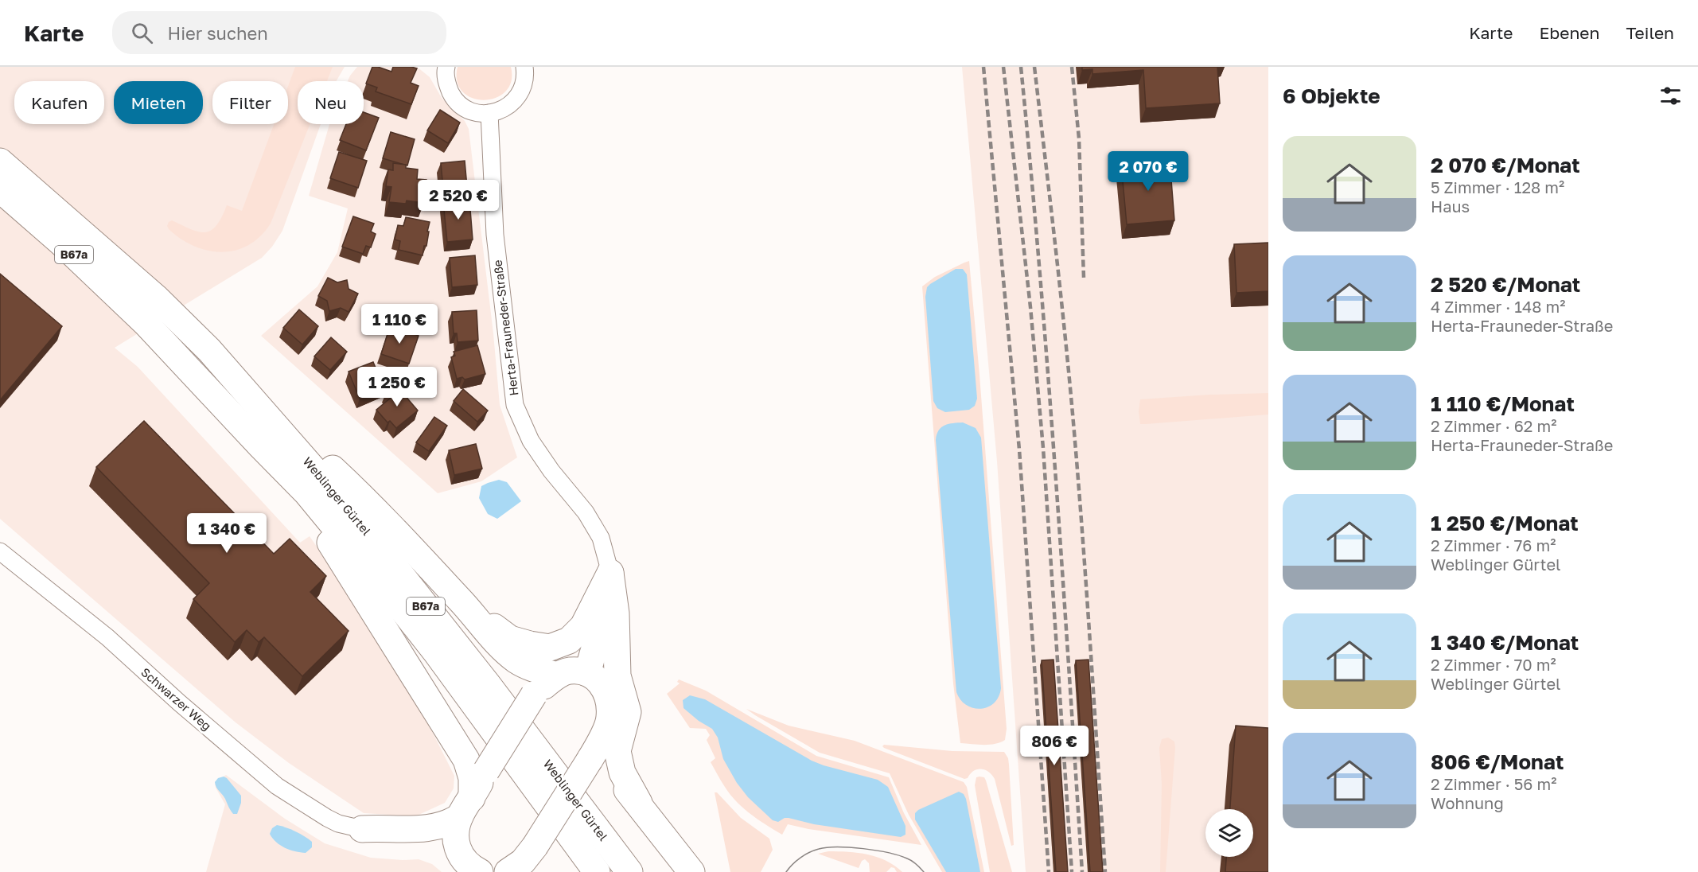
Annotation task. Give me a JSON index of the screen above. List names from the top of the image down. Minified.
{"streets":{"main road":["B67a","Weblinger Gürtel"],"street":["Herta-Frauneder-Straße","Schwarzer Weg"]},"page":{"header":"Karte","search":"Hier suchen","nav":["Karte","Ebenen","Teilen"],"heading":"6 Objekte","chip":["Kaufen","Mieten","Filter","Neu"],"list":[{"name":"2 070 €/Monat","note":"5 Zimmer · 128 m² · Haus"},{"name":"2 520 €/Monat","note":"4 Zimmer · 148 m² · Herta-Frauneder-Straße"},{"name":"1 110 €/Monat","note":"2 Zimmer · 62 m² · Herta-Frauneder-Straße"},{"name":"1 250 €/Monat","note":"2 Zimmer · 76 m² · Weblinger Gürtel"},{"name":"1 340 €/Monat","note":"2 Zimmer · 70 m² · Weblinger Gürtel"},{"name":"806 €/Monat","note":"2 Zimmer · 56 m² · Wohnung"}],"price":["2 070 €","2 520 €","1 110 €","1 250 €","1 340 €","806 €"]}}
